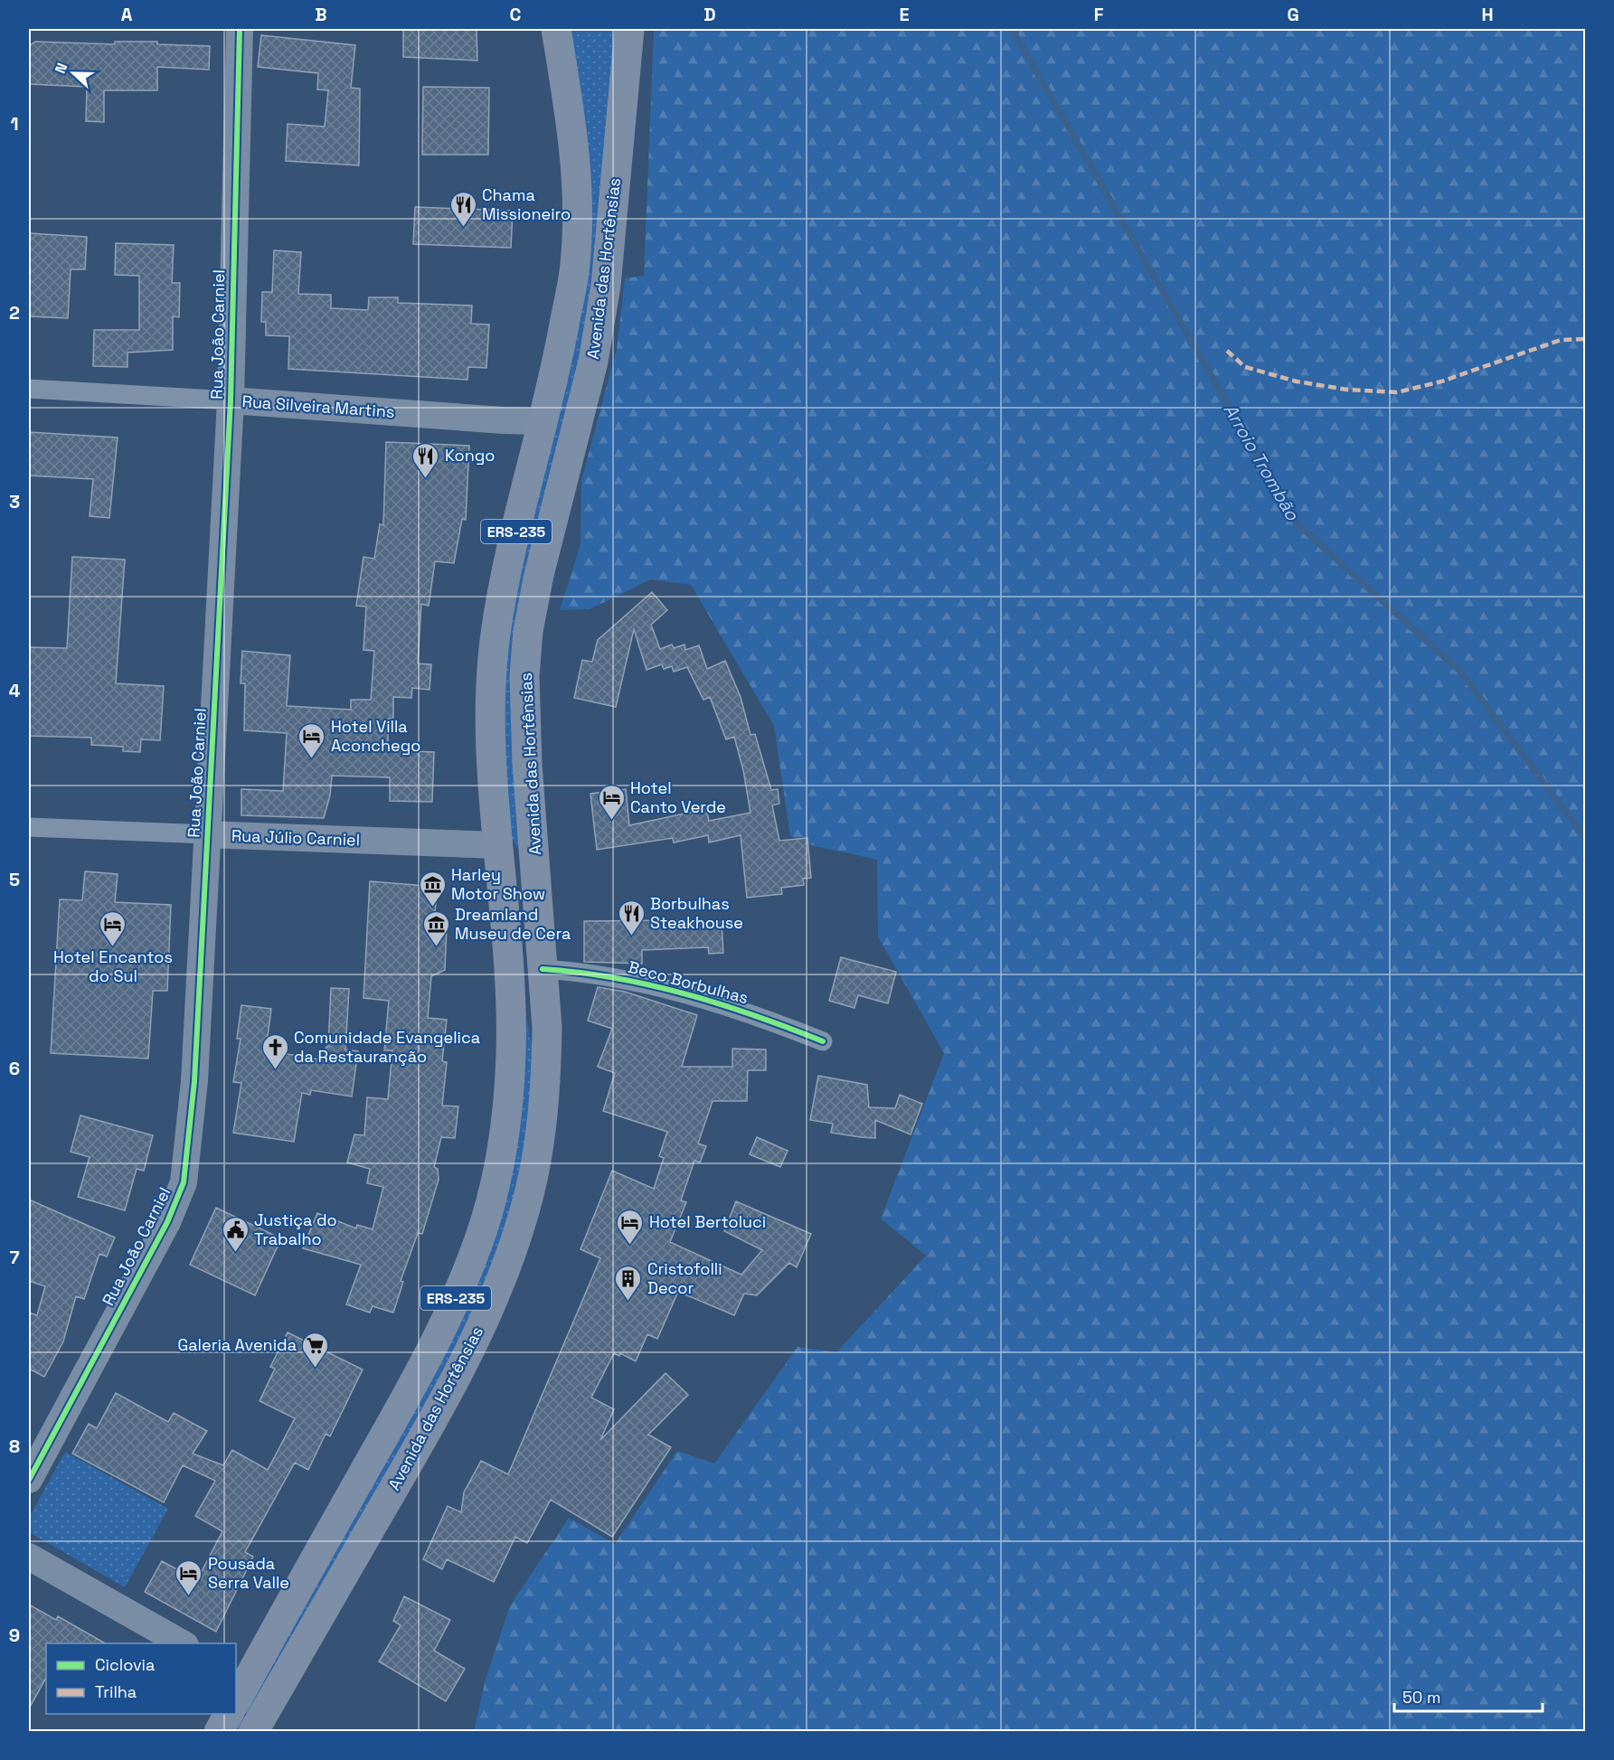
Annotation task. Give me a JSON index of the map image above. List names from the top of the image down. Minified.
{"streets":{"main road":["Avenida das Hortênsias","ERS-235"],"street":["Rua João Carniel","Rua Silveira Martins","Rua Júlio Carniel","Beco Borbulhas"]},"crossings":[["Avenida das Hortênsias","Rua Silveira Martins"],["Avenida das Hortênsias","Rua Júlio Carniel"],["Avenida das Hortênsias","Beco Borbulhas"],["Rua João Carniel","Rua Silveira Martins"],["Rua João Carniel","Rua Júlio Carniel"]],"water":["Arroio Trombão"],"places":{"restaurant":["Chama Missioneiro","Kongo","Borbulhas Steakhouse"],"hotel":["Hotel Villa Aconchego","Hotel Canto Verde","Hotel Encantos do Sul","Hotel Bertoluci","Pousada Serra Valle"],"museum":["Harley Motor Show","Dreamland Museu de Cera"],"church":["Comunidade Evangelica da Restauranção"],"public building":["Justiça do Trabalho"],"building":["Cristofolli Decor"],"supermarket":["Galeria Avenida"]},"legend":["Ciclovia","Trilha"],"scale_bar":"50 m","north":"left","grid":{"columns":["A","B","C","D","E","F","G","H"],"rows":["1","2","3","4","5","6","7","8","9"]}}
